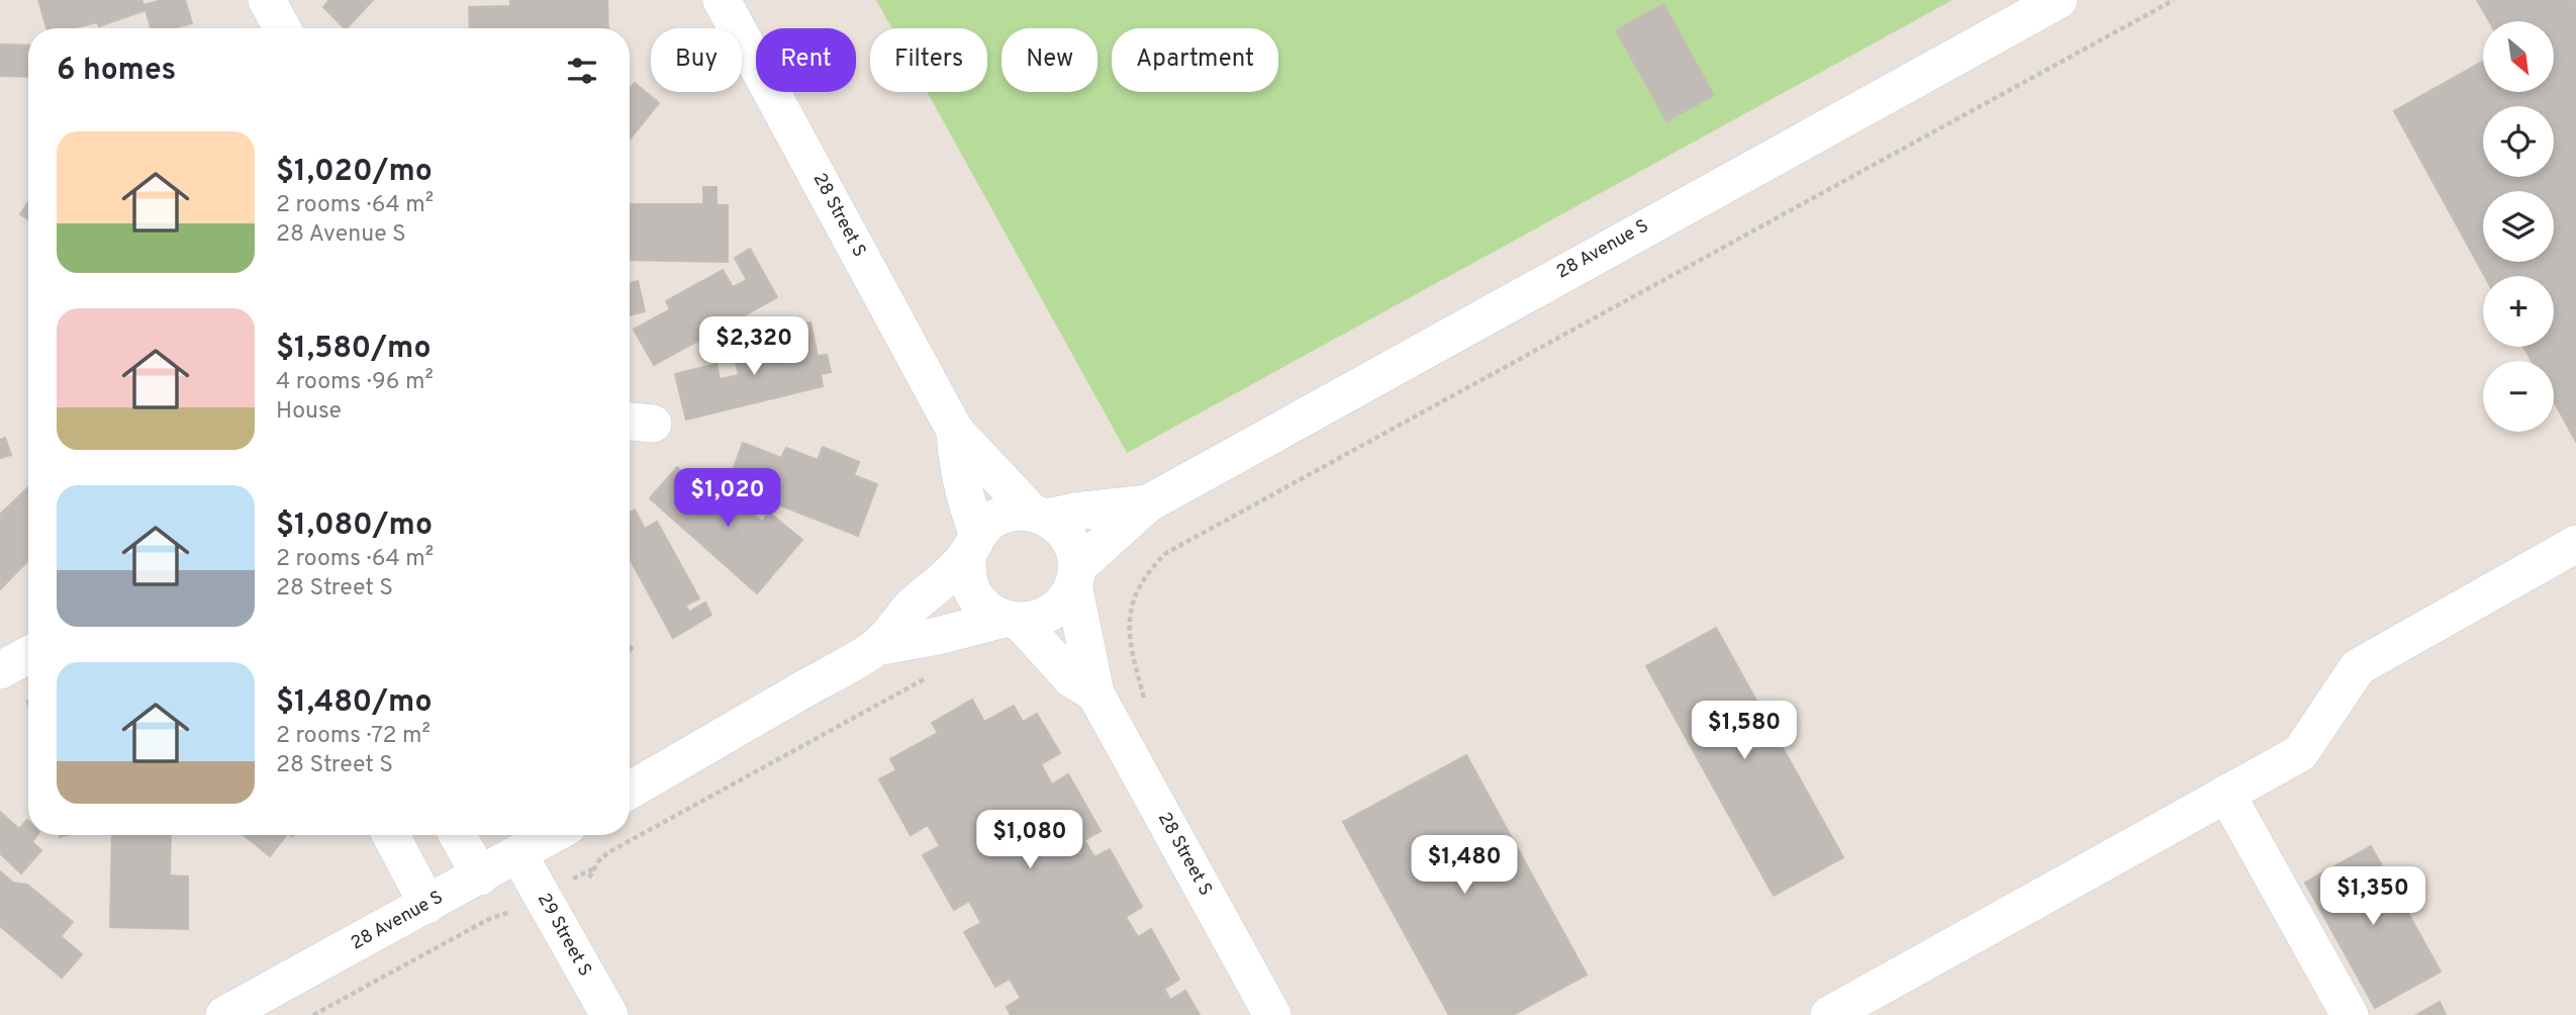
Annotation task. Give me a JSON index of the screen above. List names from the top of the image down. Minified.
{"streets":{"street":["28 Street S","28 Avenue S","29 Street S"]},"crossings":[["28 Avenue S","29 Street S"]],"north":"bottom right","page":{"map_buttons":["+","−"],"chip":["Buy","Rent","Filters","New","Apartment"],"heading":"6 homes","list":[{"name":"$1,020/mo","note":"2 rooms · 64 m² · 28 Avenue S"},{"name":"$1,580/mo","note":"4 rooms · 96 m² · House"},{"name":"$1,080/mo","note":"2 rooms · 64 m² · 28 Street S"},{"name":"$1,480/mo","note":"2 rooms · 72 m² · 28 Street S"}],"price":["$2,320","$1,020","$1,580","$1,080","$1,480","$1,350"]}}
